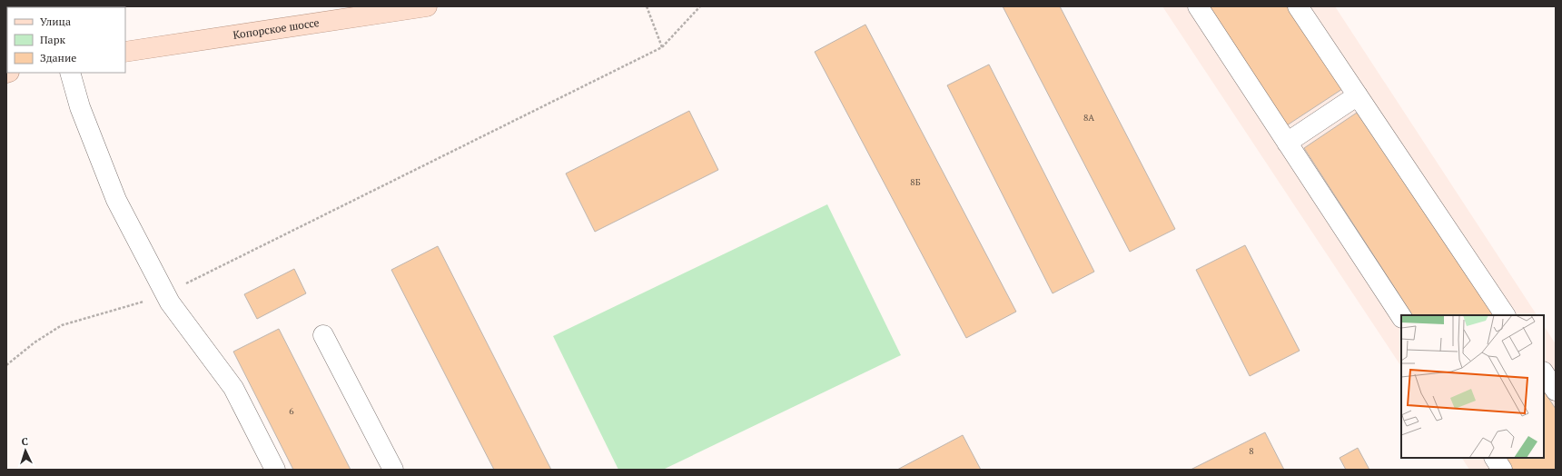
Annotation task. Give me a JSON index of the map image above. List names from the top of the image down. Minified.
{"streets":{"main road":["Копорское шоссе"]},"house_numbers":["8А","8Б","6","8"],"legend":["Улица","Парк","Здание"],"north":"top"}
